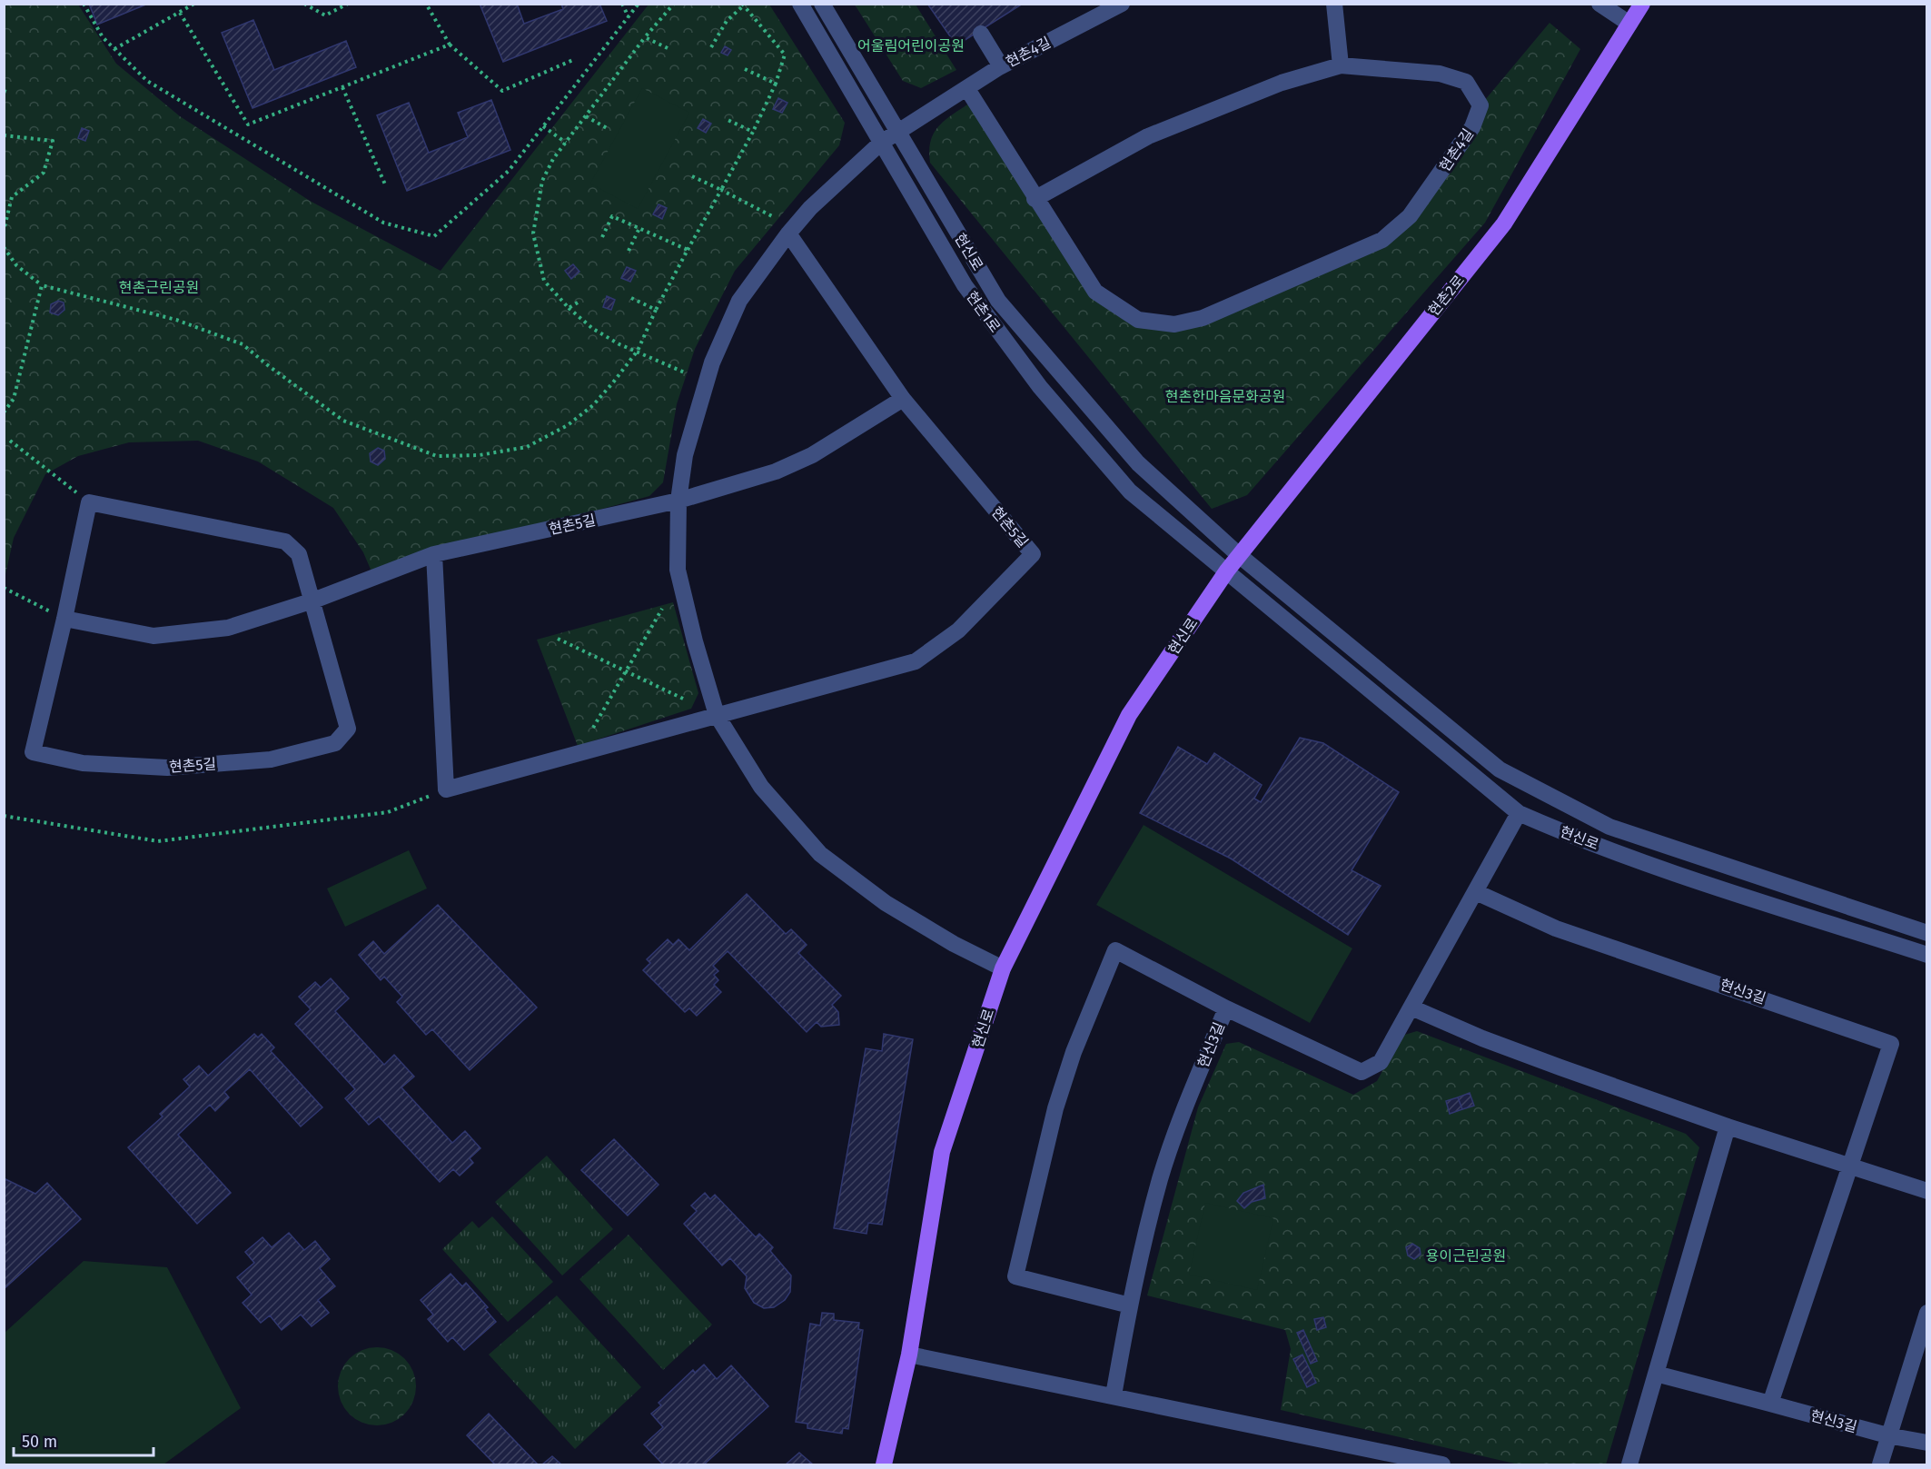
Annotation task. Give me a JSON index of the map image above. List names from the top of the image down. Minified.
{"streets":{"main road":["현신로","현촌2로"],"street":["현촌4길","현촌1로","현촌5길","현신3길"]},"crossings":[["현촌4길","현신로"],["현촌4길","현촌1로"],["현신로","현촌2로"],["현신로","현촌1로"],["현신로","현신3길"],["현촌2로","현촌1로"]],"parks":["어울림어린이공원","현촌근린공원","현촌한마음문화공원","용이근린공원"],"scale_bar":"50 m"}
